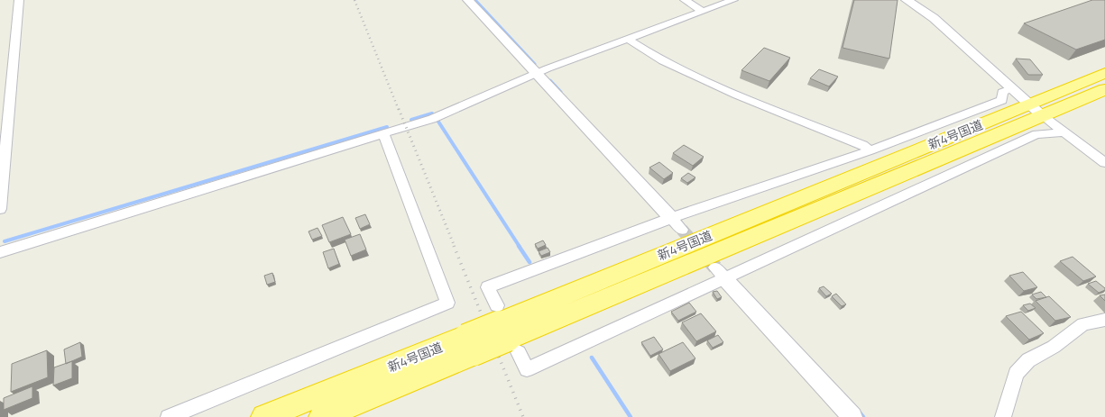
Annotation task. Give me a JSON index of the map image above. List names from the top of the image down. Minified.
{"streets":{"highway":["新4号国道"]}}
